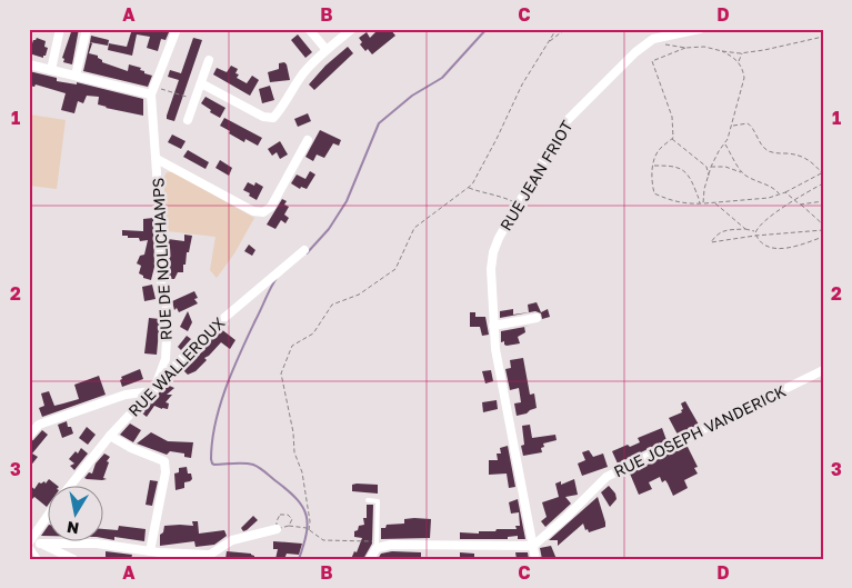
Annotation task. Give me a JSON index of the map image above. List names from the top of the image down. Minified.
{"streets":{"street":["RUE JEAN FRIOT","RUE DE NOLICHAMPS","RUE WALLEROUX","RUE JOSEPH VANDERICK"]},"crossings":[["RUE JEAN FRIOT","RUE JOSEPH VANDERICK"],["RUE DE NOLICHAMPS","RUE WALLEROUX"]],"north":"bottom","grid":{"columns":["A","B","C","D"],"rows":["1","2","3"]}}
